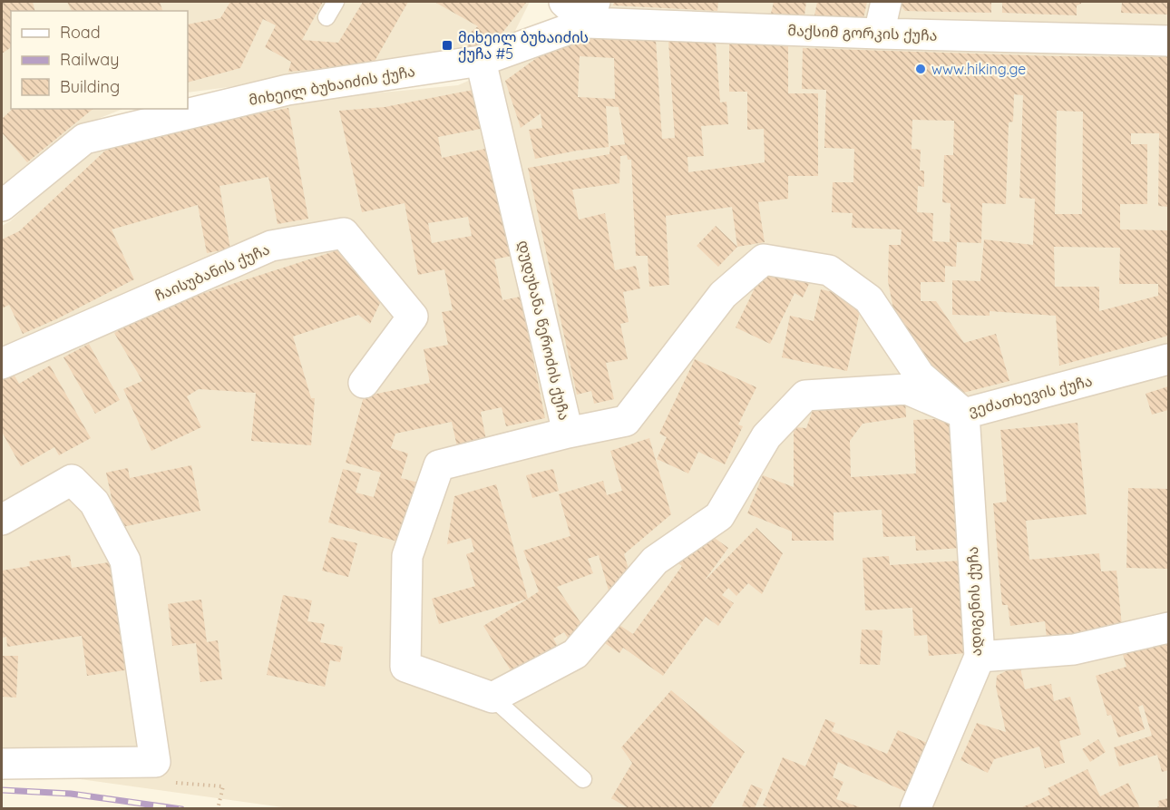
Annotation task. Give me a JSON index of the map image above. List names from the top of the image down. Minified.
{"streets":{"street":["მაქსიმ გორკის ქუჩა","მიხეილ ბუხაიძის ქუჩა","ჩაისუბანის ქუჩა","დუდუხანა წეროძის ქუჩა","ვეძათხევის ქუჩა","ადიგენის ქუჩა"]},"crossings":[["მაქსიმ გორკის ქუჩა","მიხეილ ბუხაიძის ქუჩა"],["მიხეილ ბუხაიძის ქუჩა","დუდუხანა წეროძის ქუჩა"],["დუდუხანა წეროძის ქუჩა","ვეძათხევის ქუჩა"],["ვეძათხევის ქუჩა","ადიგენის ქუჩა"]],"places":{"transit":["მიხეილ ბუხაიძის ქუჩა #5"],"other":["www.hiking.ge"]},"legend":["Road","Railway","Building"]}
